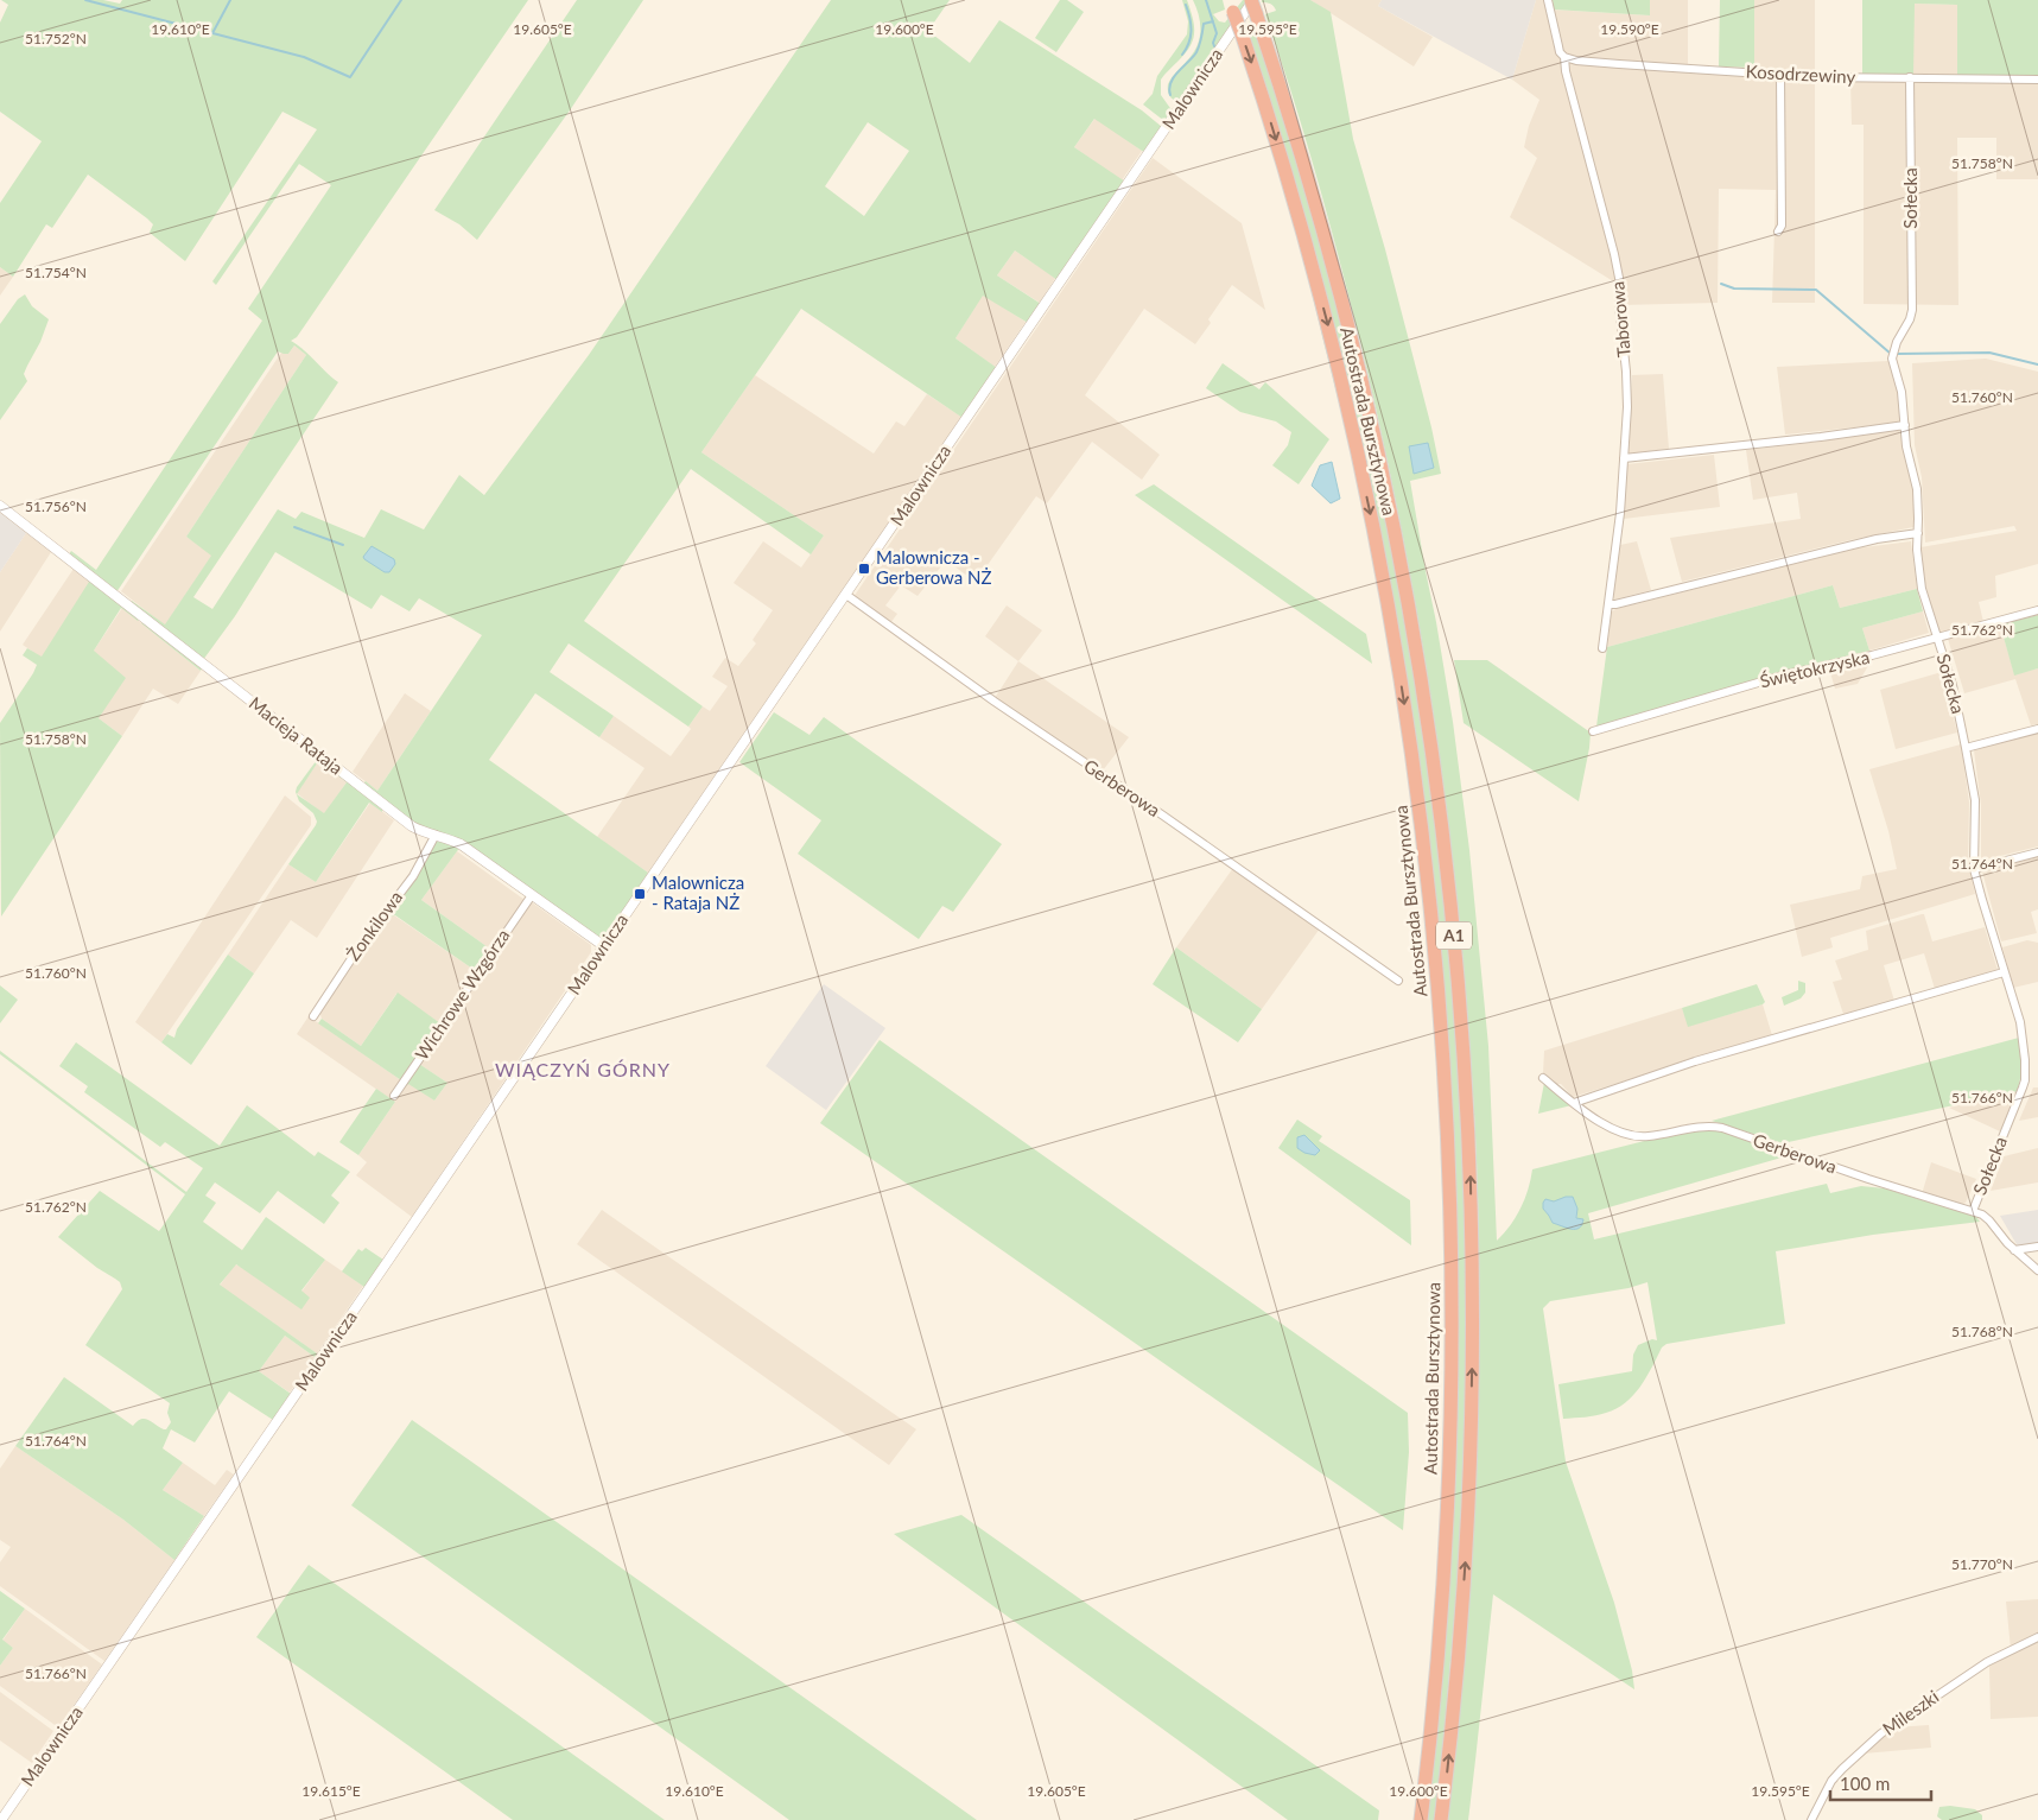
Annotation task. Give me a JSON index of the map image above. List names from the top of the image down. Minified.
{"streets":{"highway":["Autostrada Bursztynowa","A1"],"street":["Kosodrzewiny","Malownicza","Sołecka","Taborowa","Świętokrzyska","Macieja Rataja","Gerberowa","Żonkilowa","Wichrowe Wzgórza","Mileszki"]},"crossings":[["Kosodrzewiny","Sołecka"],["Kosodrzewiny","Taborowa"],["Malownicza","Autostrada Bursztynowa"],["Malownicza","Macieja Rataja"],["Malownicza","Gerberowa"],["Sołecka","Świętokrzyska"],["Sołecka","Gerberowa"],["Macieja Rataja","Żonkilowa"],["Macieja Rataja","Wichrowe Wzgórza"]],"districts":["WIĄCZYŃ GÓRNY"],"places":{"transit":["Malownicza - Gerberowa NŻ","Malownicza - Rataja NŻ"]},"scale_bar":"100 m","coordinates":["19.610°E","19.605°E","19.600°E","19.595°E","19.590°E","51.752°N","51.758°N","51.754°N","51.760°N","51.756°N","51.762°N","51.764°N","51.766°N","51.768°N","51.770°N","19.615°E"]}
